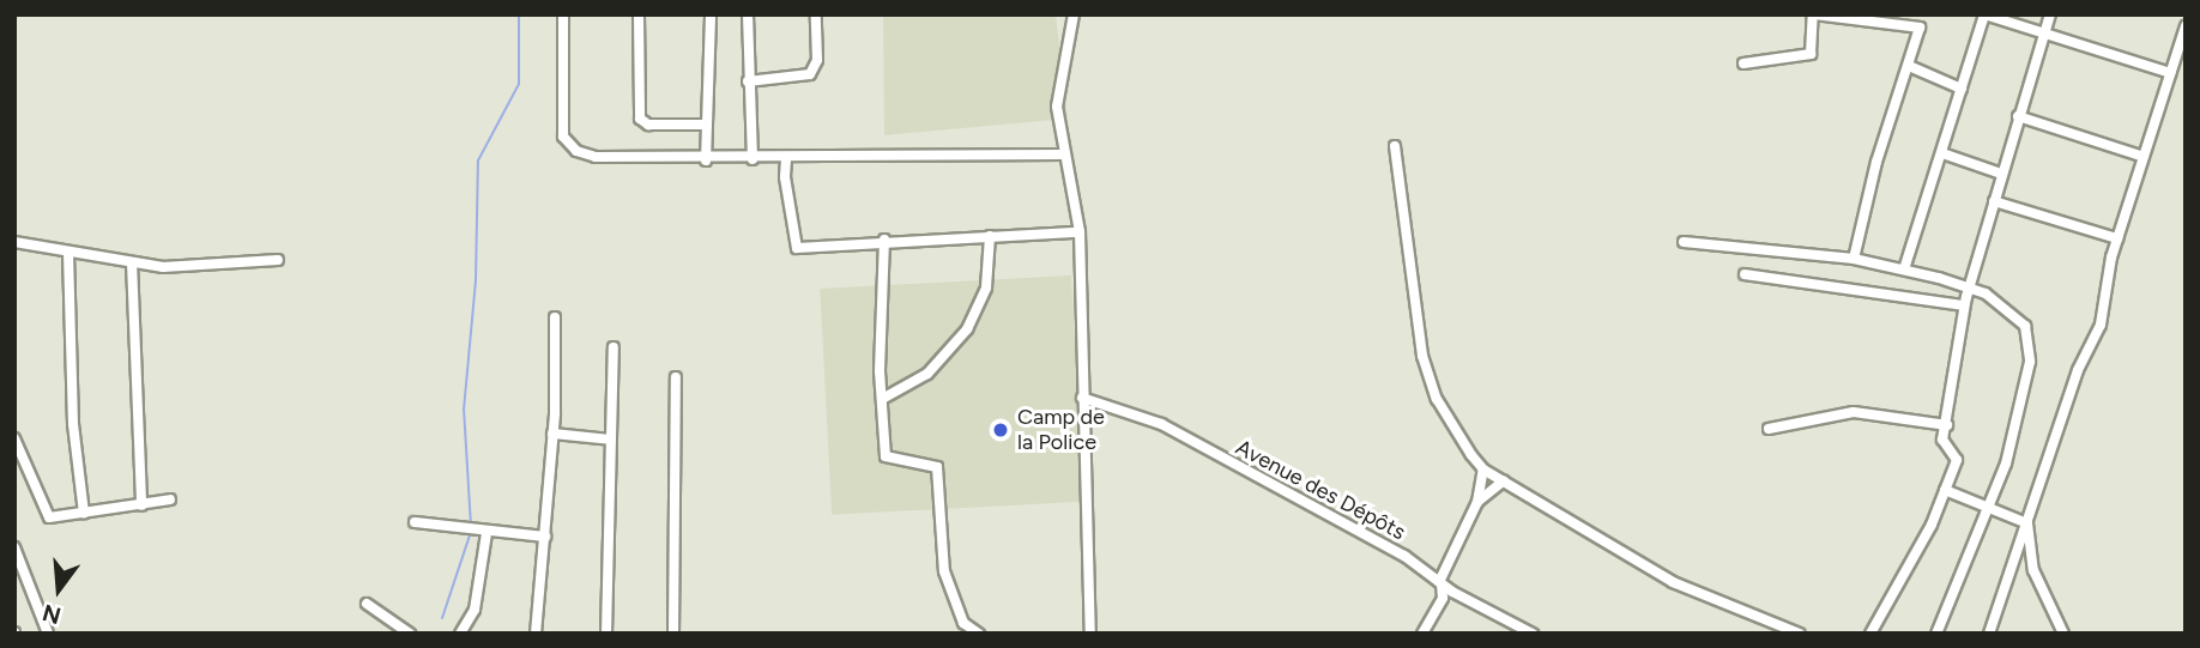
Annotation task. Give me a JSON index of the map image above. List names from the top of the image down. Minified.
{"streets":{"street":["Avenue des Dépôts"]},"places":["Camp de la Police"],"north":"bottom"}
